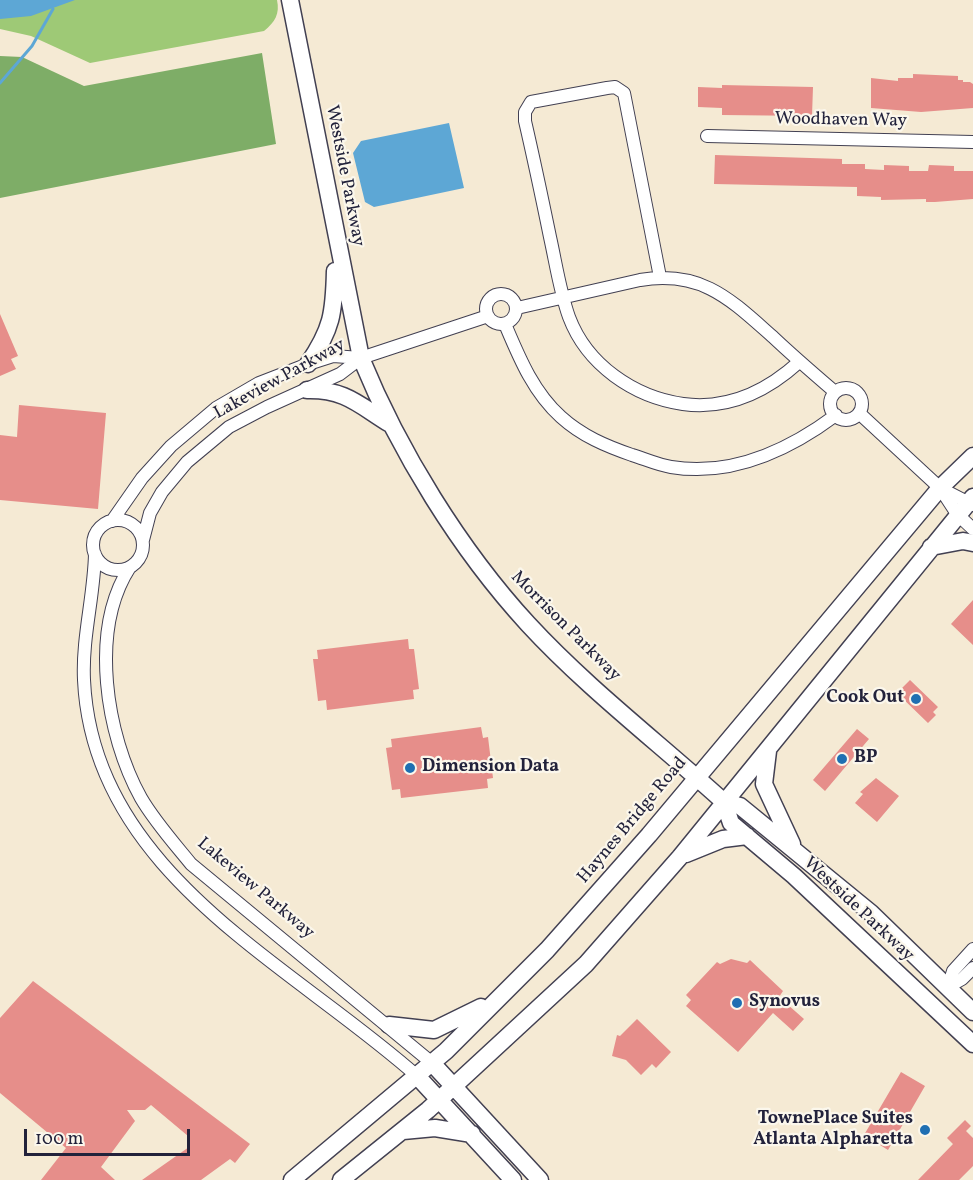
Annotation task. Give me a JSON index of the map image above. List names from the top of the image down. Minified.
{"streets":{"main road":["Westside Parkway","Lakeview Parkway","Morrison Parkway","Haynes Bridge Road"],"street":["Woodhaven Way"]},"crossings":[["Westside Parkway","Lakeview Parkway"],["Westside Parkway","Morrison Parkway"],["Westside Parkway","Haynes Bridge Road"],["Lakeview Parkway","Morrison Parkway"],["Lakeview Parkway","Haynes Bridge Road"],["Morrison Parkway","Haynes Bridge Road"]],"places":["Cook Out","BP","Dimension Data","Synovus","TownePlace Suites Atlanta Alpharetta"],"scale_bar":"100 m"}
